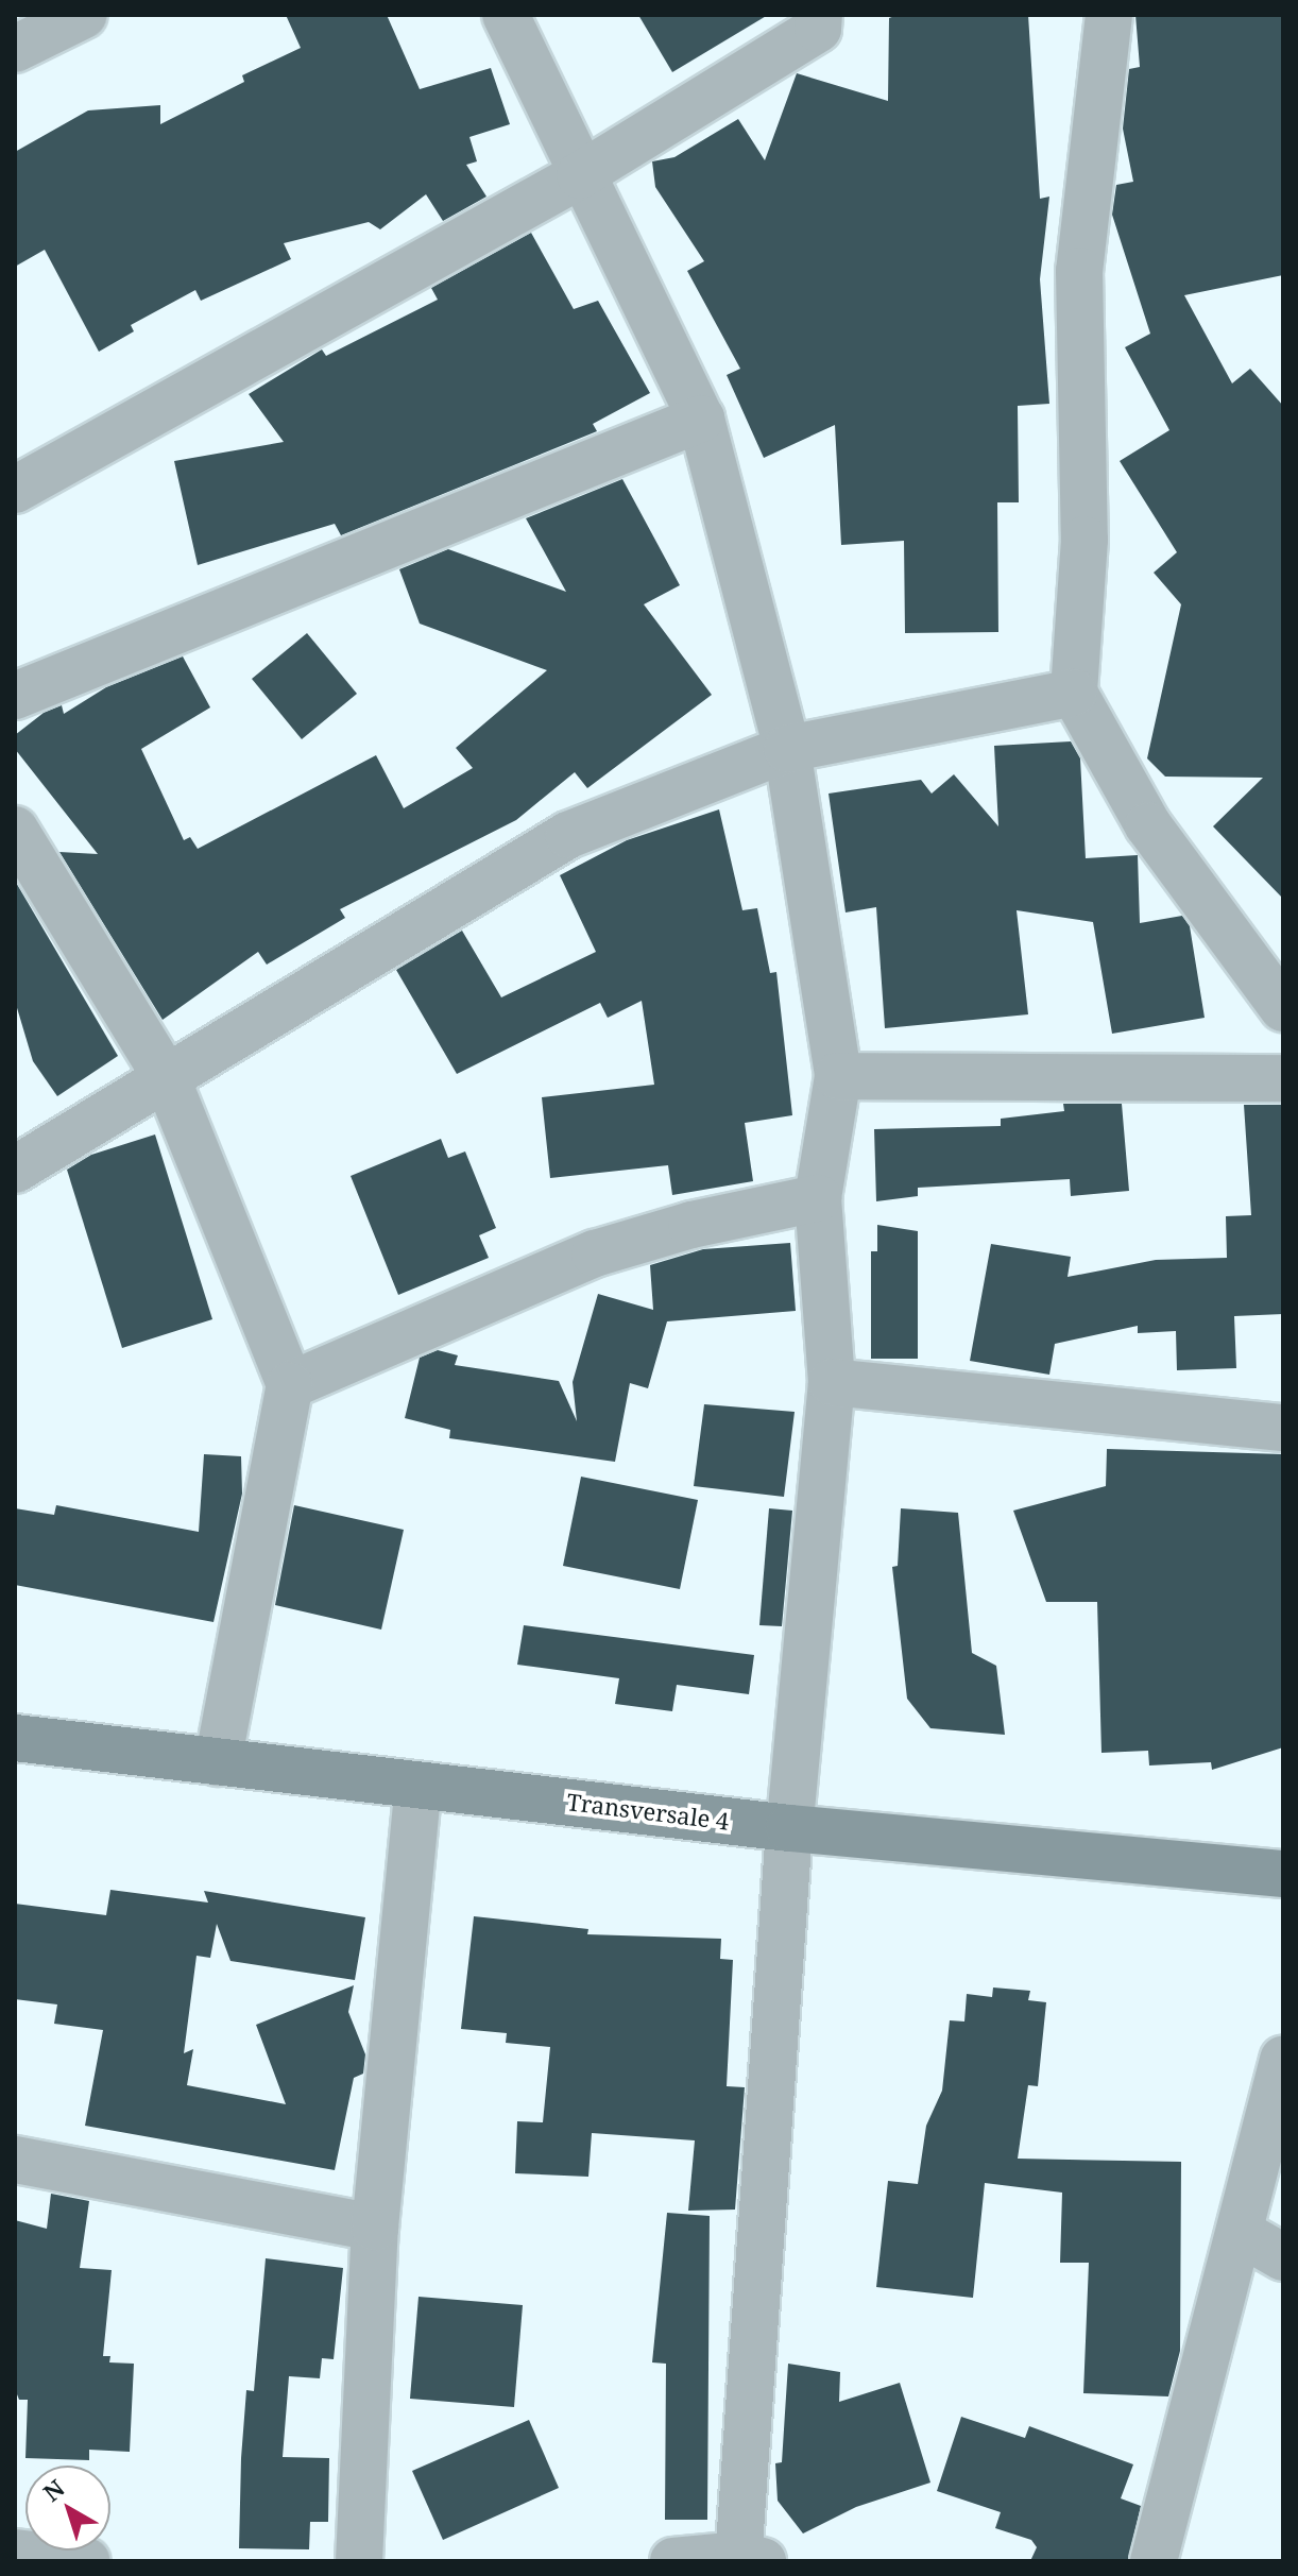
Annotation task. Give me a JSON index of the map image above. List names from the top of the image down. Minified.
{"streets":{"main road":["Transversale 4"]},"north":"top left"}
